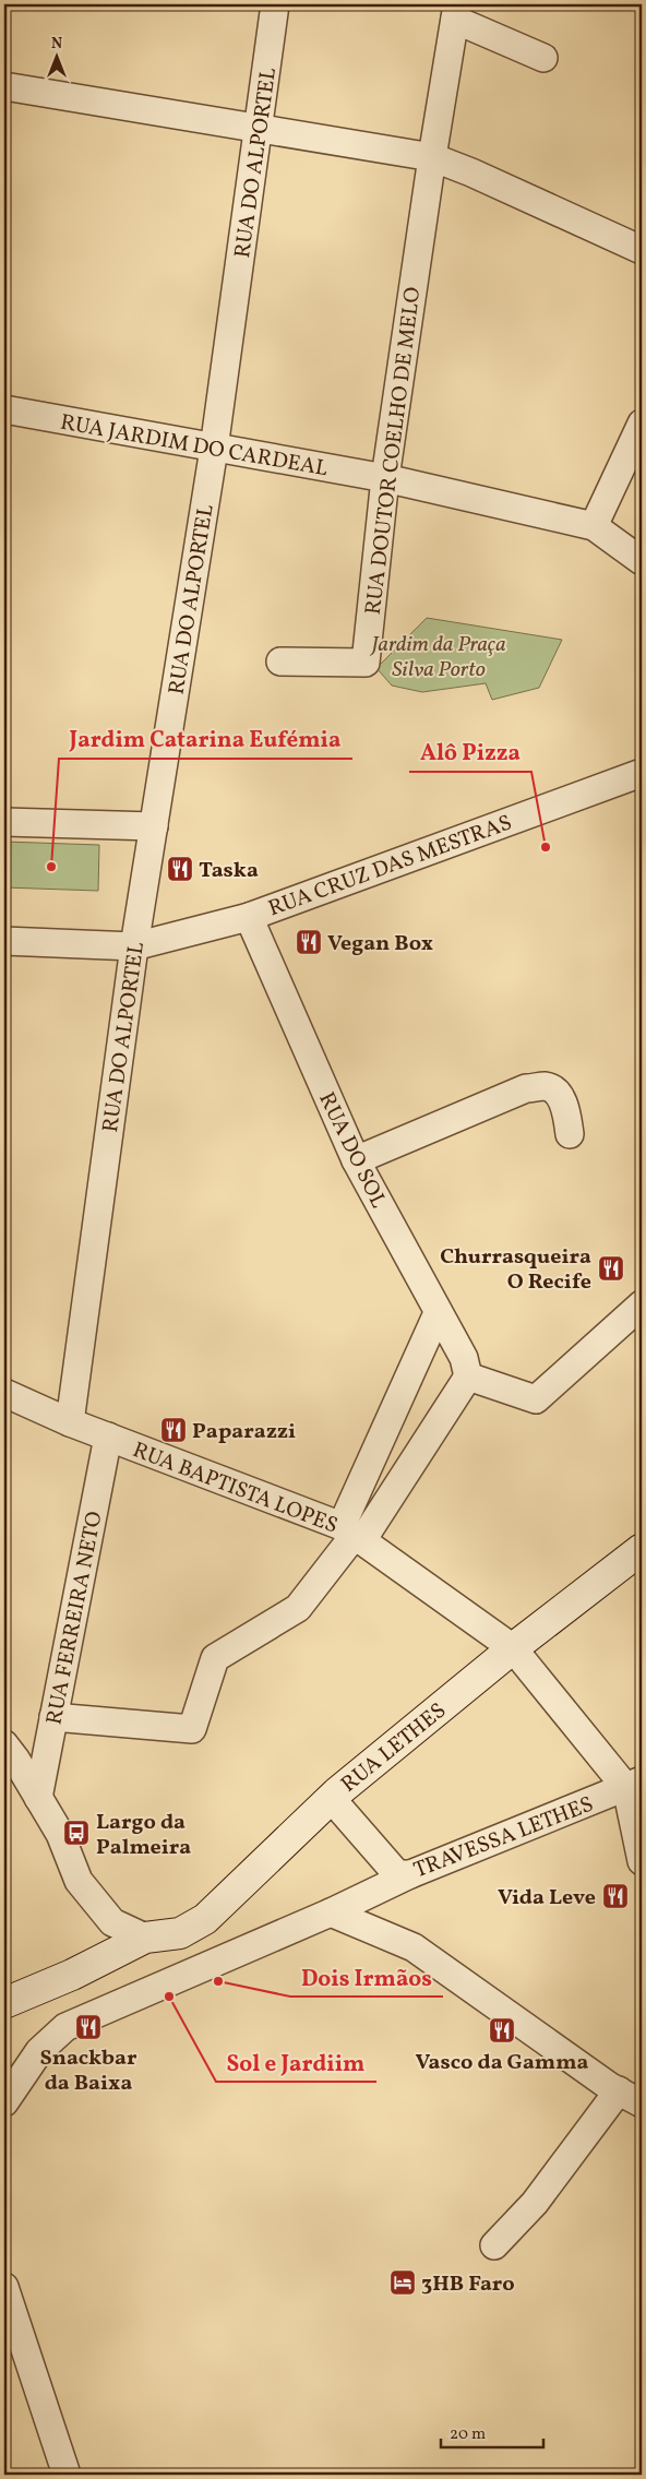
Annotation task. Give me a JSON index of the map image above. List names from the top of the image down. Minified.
{"streets":{"street":["RUA DO ALPORTEL","RUA JARDIM DO CARDEAL","RUA DOUTOR COELHO DE MELO","RUA CRUZ DAS MESTRAS","RUA DO SOL","RUA BAPTISTA LOPES","RUA FERREIRA NETO","RUA LETHES","TRAVESSA LETHES"]},"crossings":[["RUA DO ALPORTEL","RUA JARDIM DO CARDEAL"],["RUA DO ALPORTEL","RUA CRUZ DAS MESTRAS"],["RUA DO ALPORTEL","RUA BAPTISTA LOPES"],["RUA JARDIM DO CARDEAL","RUA DOUTOR COELHO DE MELO"],["RUA CRUZ DAS MESTRAS","RUA DO SOL"],["RUA BAPTISTA LOPES","RUA FERREIRA NETO"],["RUA BAPTISTA LOPES","RUA LETHES"],["RUA BAPTISTA LOPES","TRAVESSA LETHES"],["RUA LETHES","TRAVESSA LETHES"]],"parks":["Jardim da Praça Silva Porto"],"places":{"other":["Alô Pizza","Jardim Catarina Eufémia","Dois Irmãos","Sol e Jardiim"],"restaurant":["Taska","Vegan Box","Churrasqueira O Recife","Paparazzi","Vida Leve","Snackbar da Baixa","Vasco da Gamma"],"bus stop":["Largo da Palmeira"],"hotel":["3HB Faro"]},"scale_bar":"20 m","north":"top"}
